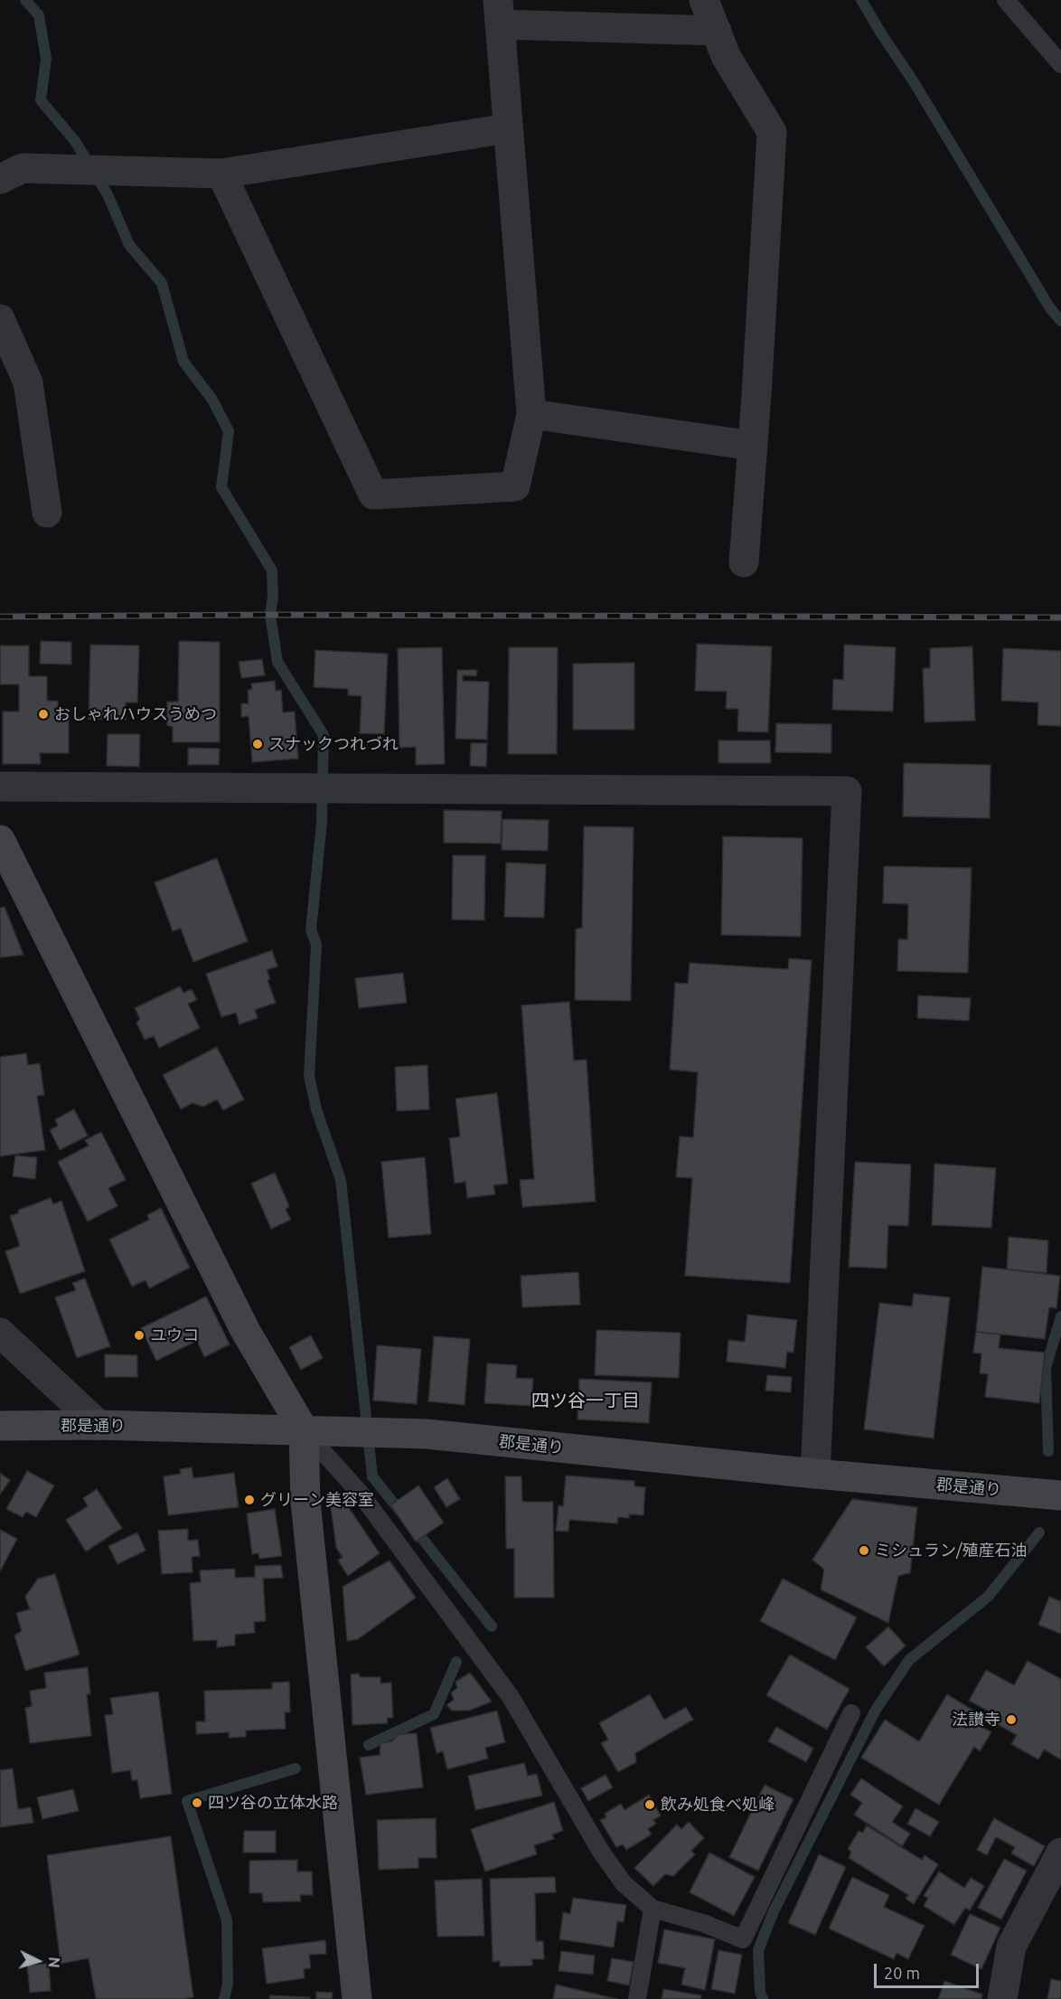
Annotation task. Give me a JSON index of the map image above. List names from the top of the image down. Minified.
{"streets":{"street":["郡是通り"]},"districts":["四ツ谷一丁目"],"places":["おしゃれハウスうめつ","スナックつれづれ","ユウコ","グリーン美容室","ミシュラン/殖産石油","法讃寺","四ツ谷の立体水路","飲み処食べ処峰"],"scale_bar":"20 m","north":"right"}
